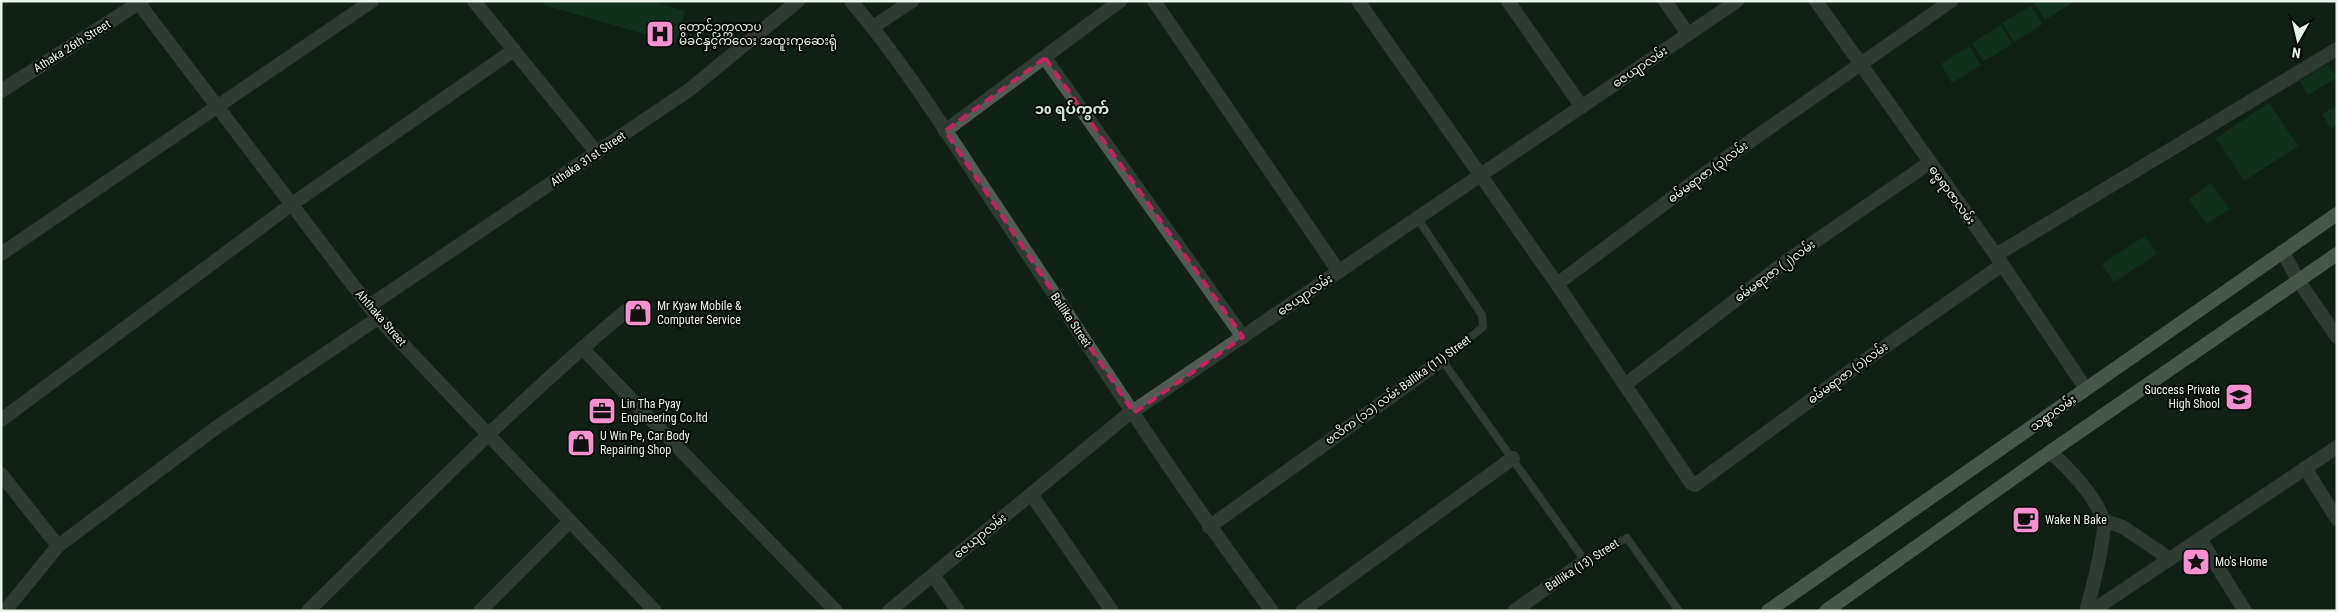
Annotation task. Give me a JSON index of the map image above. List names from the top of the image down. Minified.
{"streets":{"main road":["သစ္စာလမ်း"],"street":["Athaka 26th Street","ဇေယျာလမ်း","Athaka 31st Street","ဓမ်မရာဇာ (၃)လမ်း","ဓမ္မရာဇာလမ်း","ဓမ်မရာဇာ (၂)လမ်း","Ahthaka Street","Ballika Street","ဓမ်မရာဇာ (၁)လမ်း","ဗလိက (၁၁) လမ်း Ballika (11) Street","Ballika (13) Street"]},"crossings":[["Athaka 26th Street","Ahthaka Street"],["ဇေယျာလမ်း","Ballika Street"],["ဇေယျာလမ်း","ဗလိက (၁၁) လမ်း Ballika (11) Street"],["Athaka 31st Street","Ahthaka Street"],["ဓမ်မရာဇာ (၃)လမ်း","ဓမ္မရာဇာလမ်း"],["ဓမ္မရာဇာလမ်း","ဓမ်မရာဇာ (၂)လမ်း"],["ဓမ္မရာဇာလမ်း","ဓမ်မရာဇာ (၁)လမ်း"],["ဓမ္မရာဇာလမ်း","သစ္စာလမ်း"],["ဓမ်မရာဇာ (၂)လမ်း","ဓမ်မရာဇာ (၁)လမ်း"],["Ballika Street","ဗလိက (၁၁) လမ်း Ballika (11) Street"]],"districts":["၁o ရပ်ကွက်"],"places":{"hospital":["တောင်ဥက္ကလာပ မိခင်နှင့်ကလေး အထူးကုဆေးရုံ"],"shop":["Mr Kyaw Mobile & Computer Service","U Win Pe, Car Body Repairing Shop"],"school or university":["Success Private High Shool"],"office":["Lin Tha Pyay Engineering Co.ltd"],"cafe":["Wake N Bake"],"place":["Mo's Home"]},"north":"bottom"}
